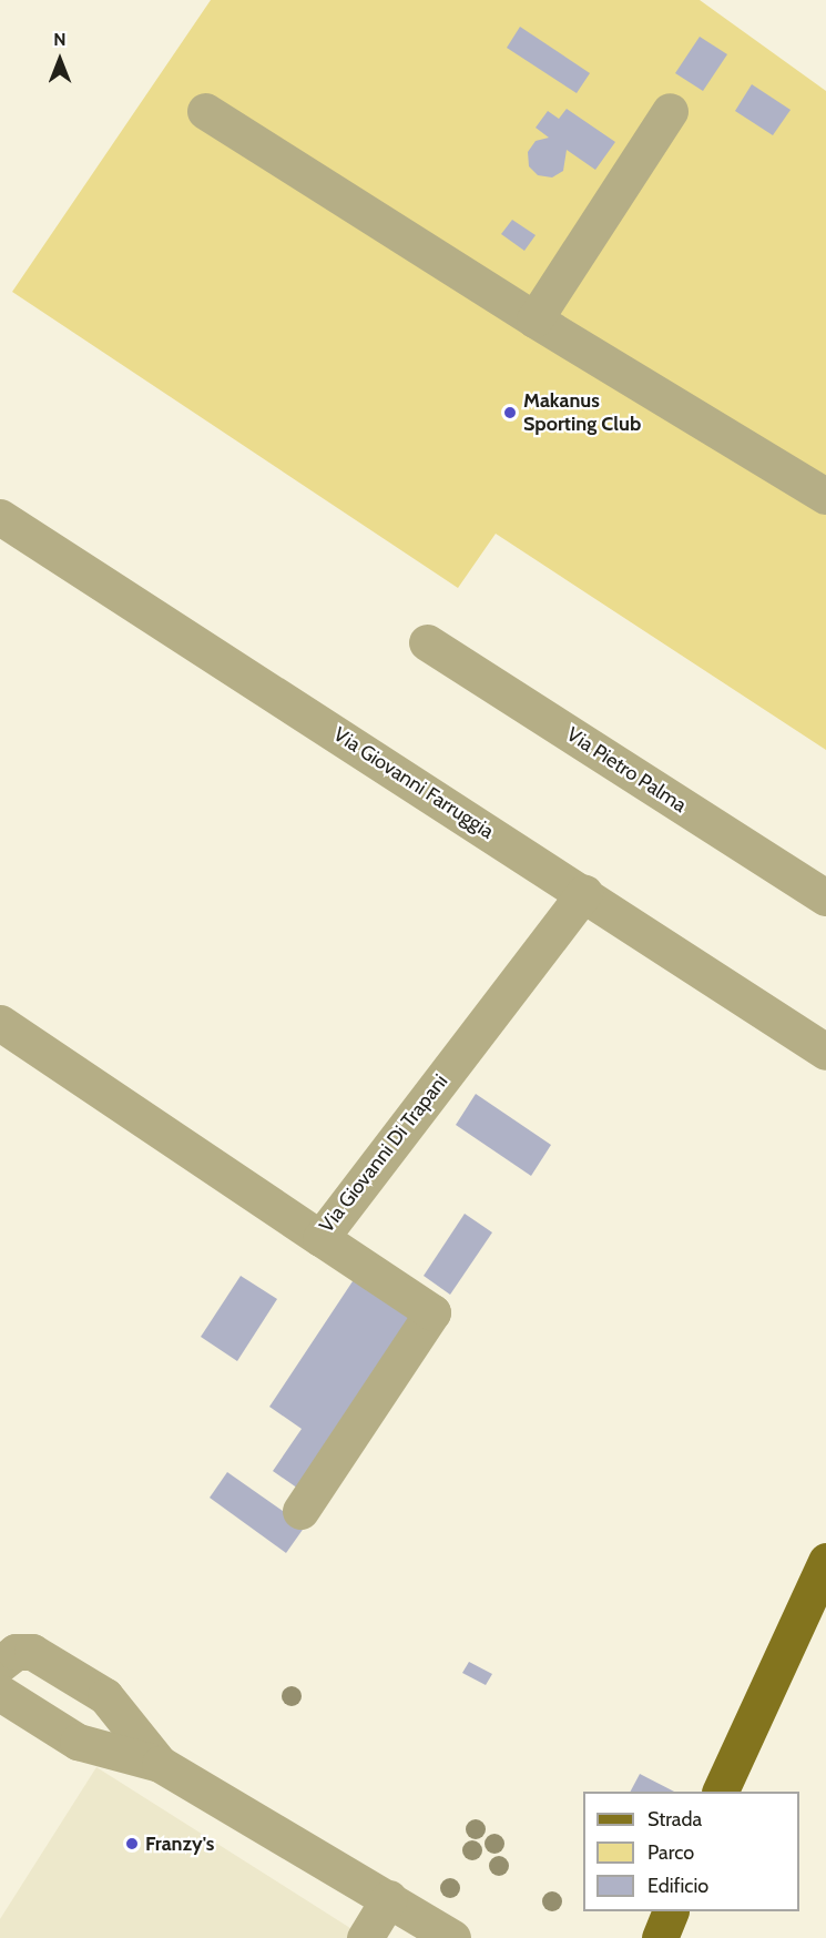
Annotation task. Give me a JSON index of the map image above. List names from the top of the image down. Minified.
{"streets":{"street":["Via Pietro Palma","Via Giovanni Farruggia","Via Giovanni Di Trapani"]},"crossings":[["Via Giovanni Farruggia","Via Giovanni Di Trapani"]],"places":["Makanus Sporting Club","Franzy's"],"legend":["Strada","Parco","Edificio"],"north":"top"}
